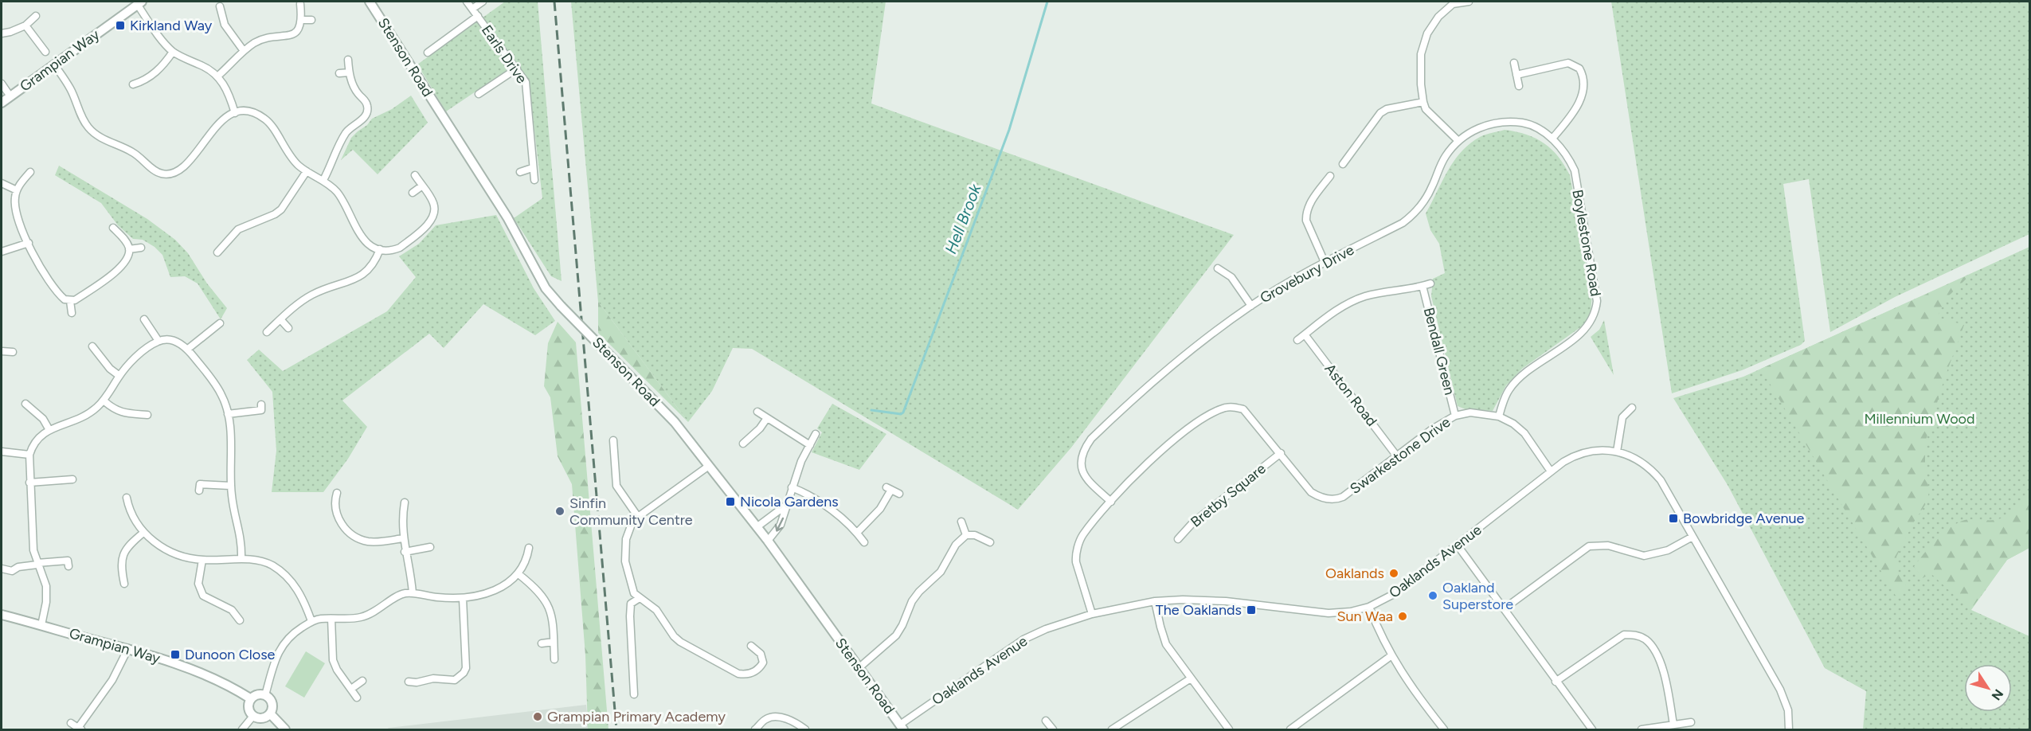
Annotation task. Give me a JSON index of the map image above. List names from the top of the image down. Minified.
{"streets":{"street":["Earls Drive","Stenson Road","Grampian Way","Boylestone Road","Grovebury Drive","Bendall Green","Aston Road","Swarkestone Drive","Bretby Square","Oaklands Avenue"]},"crossings":[["Stenson Road","Oaklands Avenue"],["Boylestone Road","Grovebury Drive"],["Boylestone Road","Swarkestone Drive"],["Grovebury Drive","Swarkestone Drive"],["Bendall Green","Swarkestone Drive"],["Aston Road","Swarkestone Drive"],["Swarkestone Drive","Bretby Square"],["Swarkestone Drive","Oaklands Avenue"]],"water":["Hell Brook"],"parks":["Millennium Wood"],"places":{"transit":["Kirkland Way","Nicola Gardens","Bowbridge Avenue","The Oaklands","Dunoon Close"],"other":["Sinfin Community Centre","Oaklands","Oakland Superstore","Sun Waa","Grampian Primary Academy"]},"north":"bottom right"}
